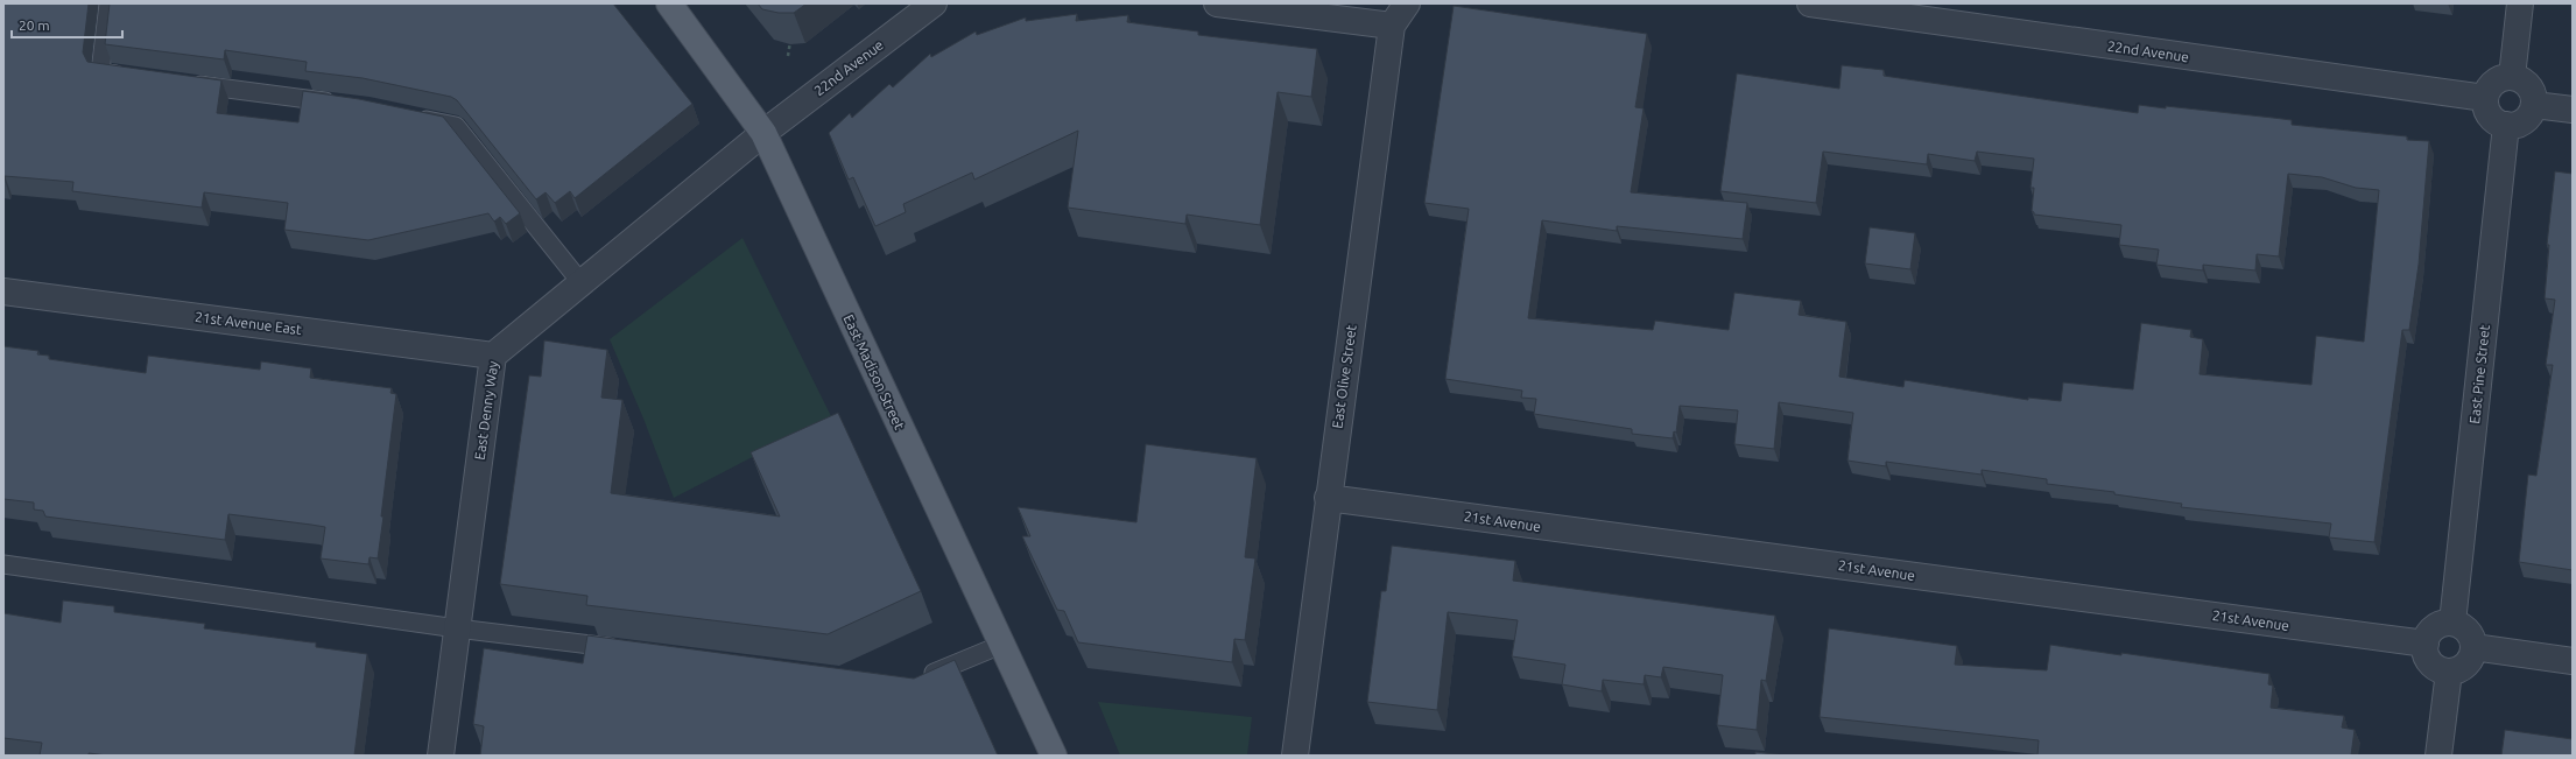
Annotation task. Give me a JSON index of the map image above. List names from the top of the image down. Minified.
{"streets":{"main road":["East Madison Street"],"street":["22nd Avenue","21st Avenue East","East Pine Street","East Olive Street","East Denny Way","21st Avenue"]},"crossings":[["22nd Avenue","East Madison Street"],["22nd Avenue","East Pine Street"],["22nd Avenue","East Denny Way"],["21st Avenue East","East Denny Way"],["East Madison Street","East Denny Way"],["East Pine Street","21st Avenue"],["East Olive Street","21st Avenue"]],"scale_bar":"20 m"}
